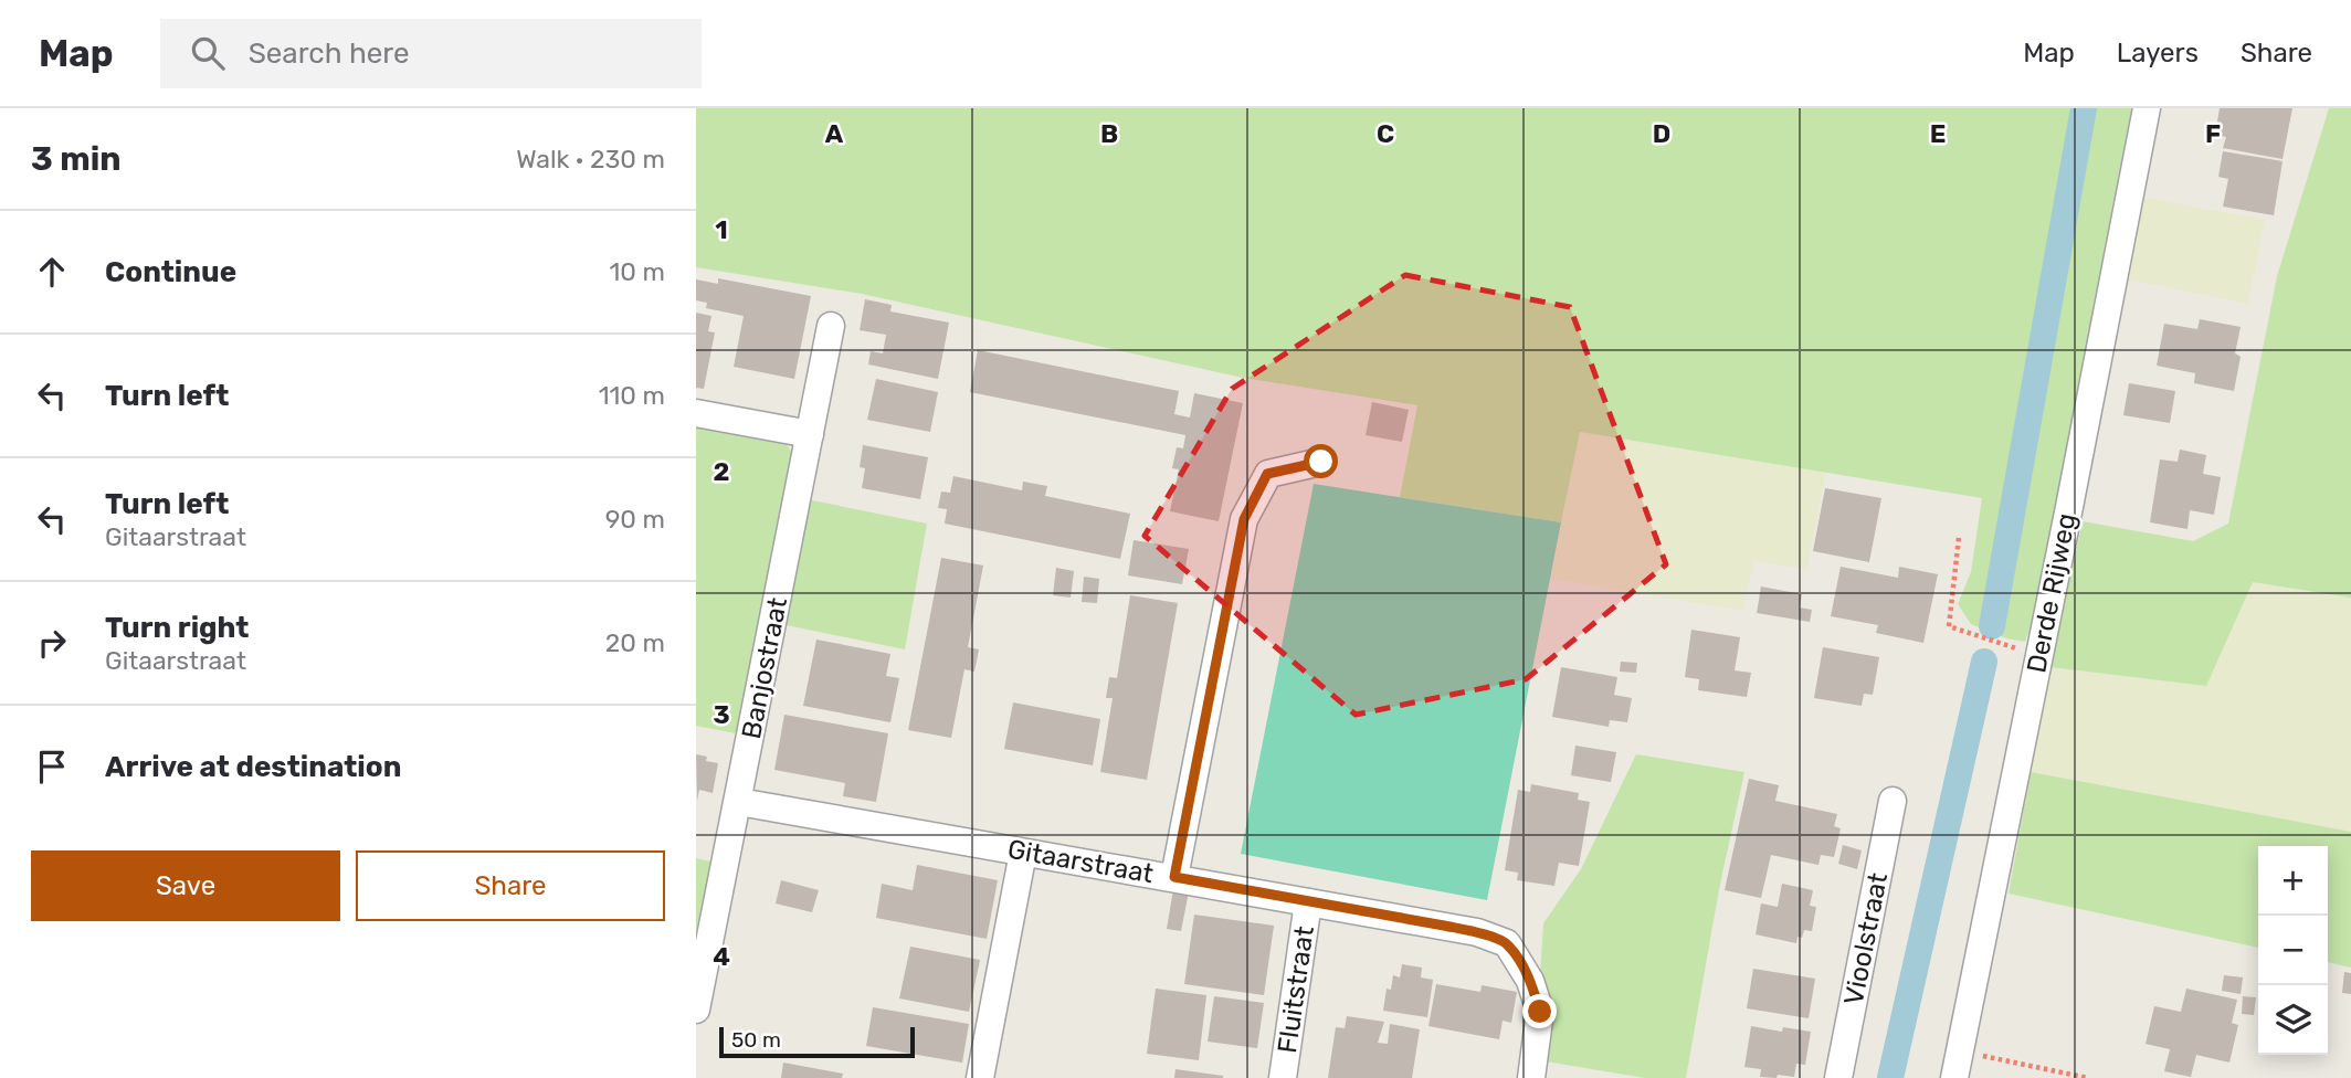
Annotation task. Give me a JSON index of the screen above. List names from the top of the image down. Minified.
{"streets":{"street":["Derde Rijweg","Banjostraat","Gitaarstraat","Vioolstraat","Fluitstraat"]},"crossings":[["Banjostraat","Gitaarstraat"],["Gitaarstraat","Fluitstraat"]],"scale_bar":"50 m","page":{"header":"Map","search":"Search here","nav":["Map","Layers","Share"],"heading":["3 min","Walk · 230 m"],"list":[["Continue","10 m"],["Turn left","110 m"],["Turn left","Gitaarstraat","90 m"],["Turn right","Gitaarstraat","20 m"],"Arrive at destination"],"buttons":["Save","Share"],"map_buttons":["+","−"],"scale":"50 m"},"grid":{"columns":["A","B","C","D","E","F"],"rows":["1","2","3","4"]}}
